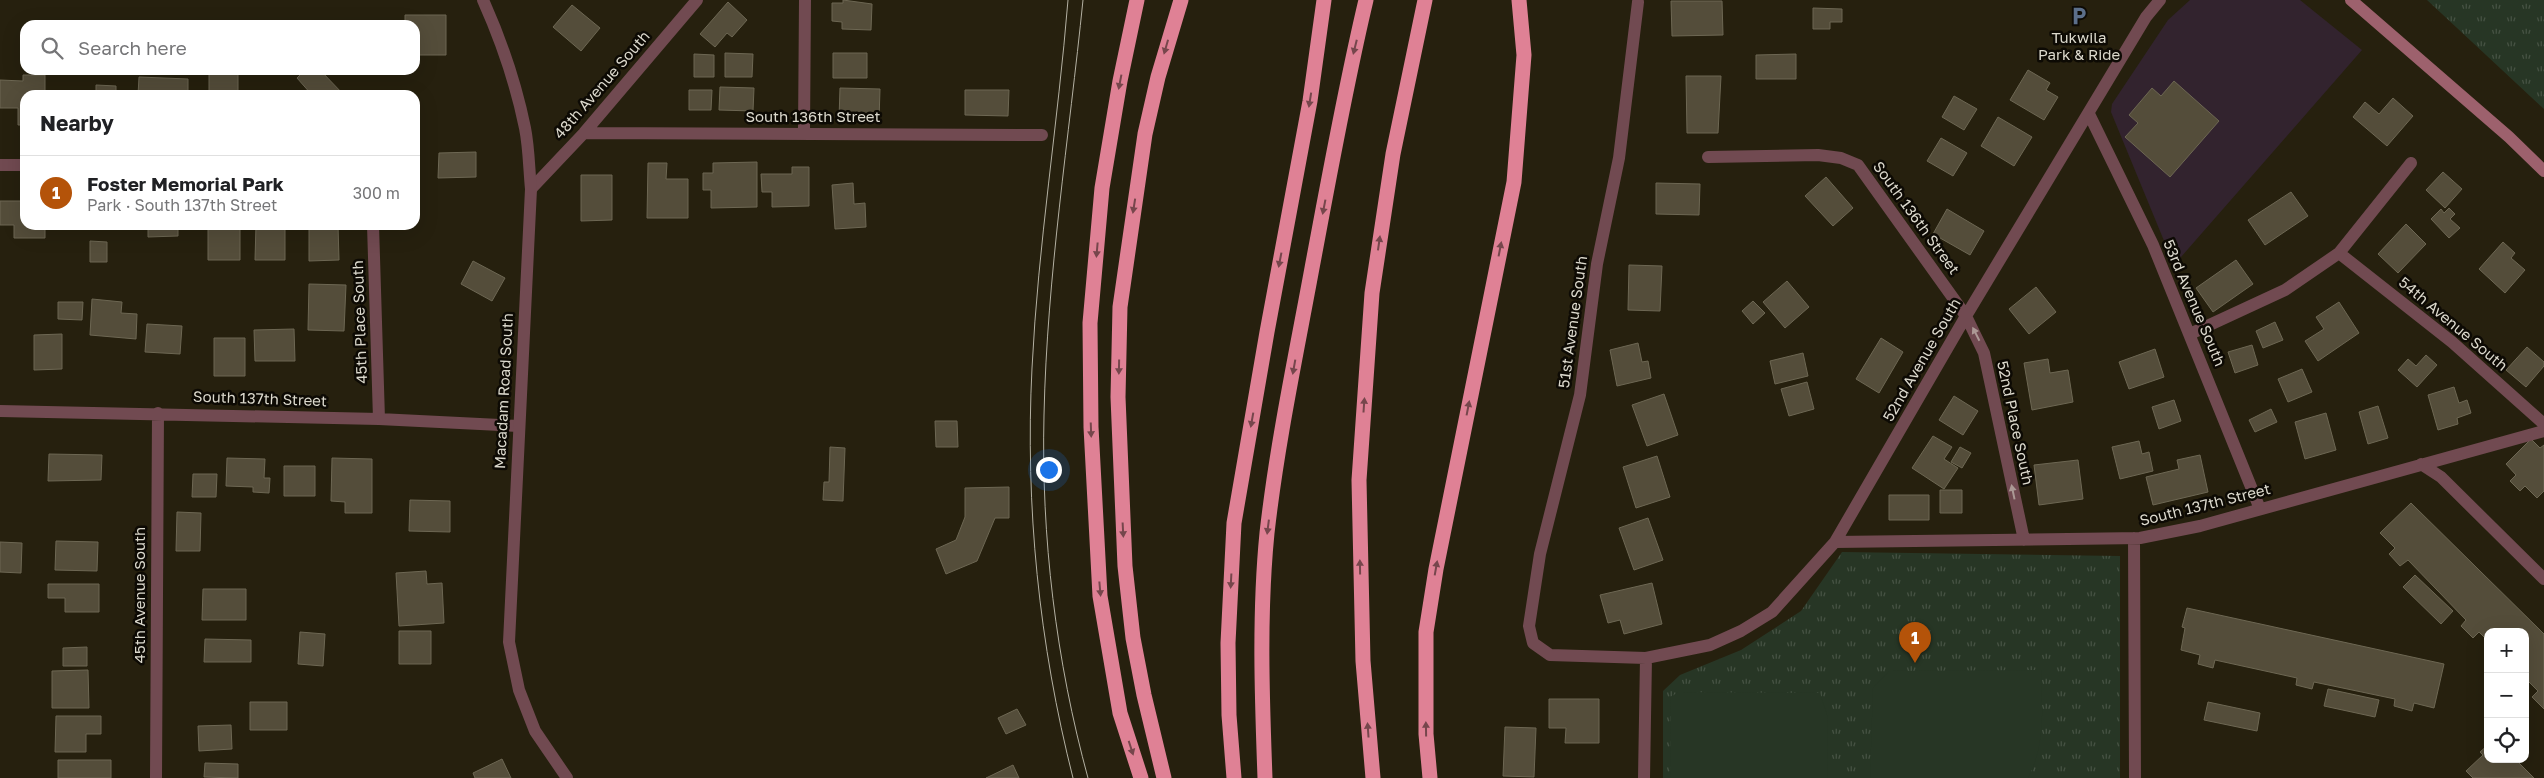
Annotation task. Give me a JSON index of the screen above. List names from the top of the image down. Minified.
{"streets":{"street":["48th Avenue South","South 136th Street","53rd Avenue South","45th Place South","51st Avenue South","54th Avenue South","52nd Avenue South","Macadam Road South","South 137th Street","52nd Place South","45th Avenue South"]},"crossings":[["48th Avenue South","South 136th Street"],["48th Avenue South","Macadam Road South"],["South 136th Street","52nd Avenue South"],["South 136th Street","52nd Place South"],["53rd Avenue South","52nd Avenue South"],["53rd Avenue South","South 137th Street"],["45th Place South","South 137th Street"],["51st Avenue South","52nd Avenue South"],["52nd Avenue South","South 137th Street"],["52nd Avenue South","52nd Place South"],["Macadam Road South","South 137th Street"],["South 137th Street","52nd Place South"],["South 137th Street","45th Avenue South"]],"one_way":["52nd Place South"],"places":{"parking":["Tukwila Park & Ride"]},"page":{"search":"Search here","heading":"Nearby","list":[{"mark":"1","name":"Foster Memorial Park","note":"Park · South 137th Street","value":"300 m"}],"pins":"1","map_buttons":["+","−"]}}
